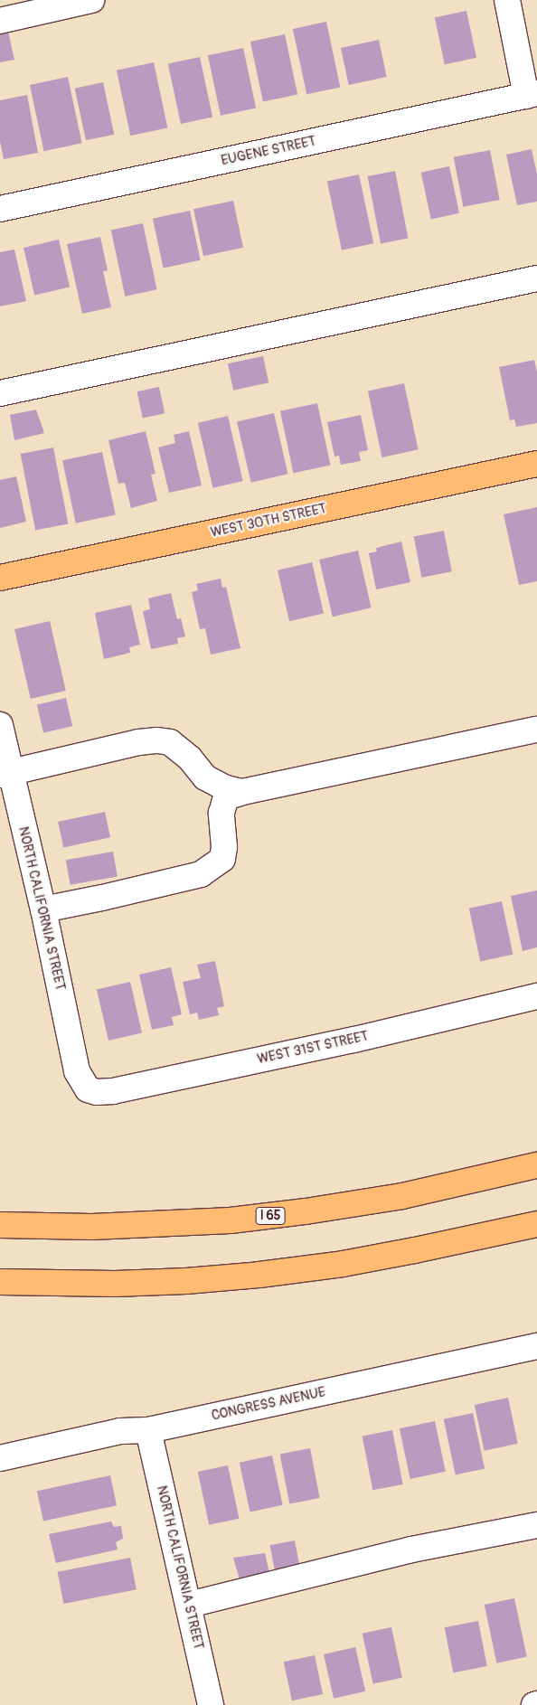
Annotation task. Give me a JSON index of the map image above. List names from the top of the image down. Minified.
{"streets":{"main road":["WEST 30TH STREET","I 65"],"street":["EUGENE STREET","NORTH CALIFORNIA STREET","WEST 31ST STREET","CONGRESS AVENUE"]},"crossings":[["NORTH CALIFORNIA STREET","WEST 31ST STREET"],["NORTH CALIFORNIA STREET","CONGRESS AVENUE"]]}
